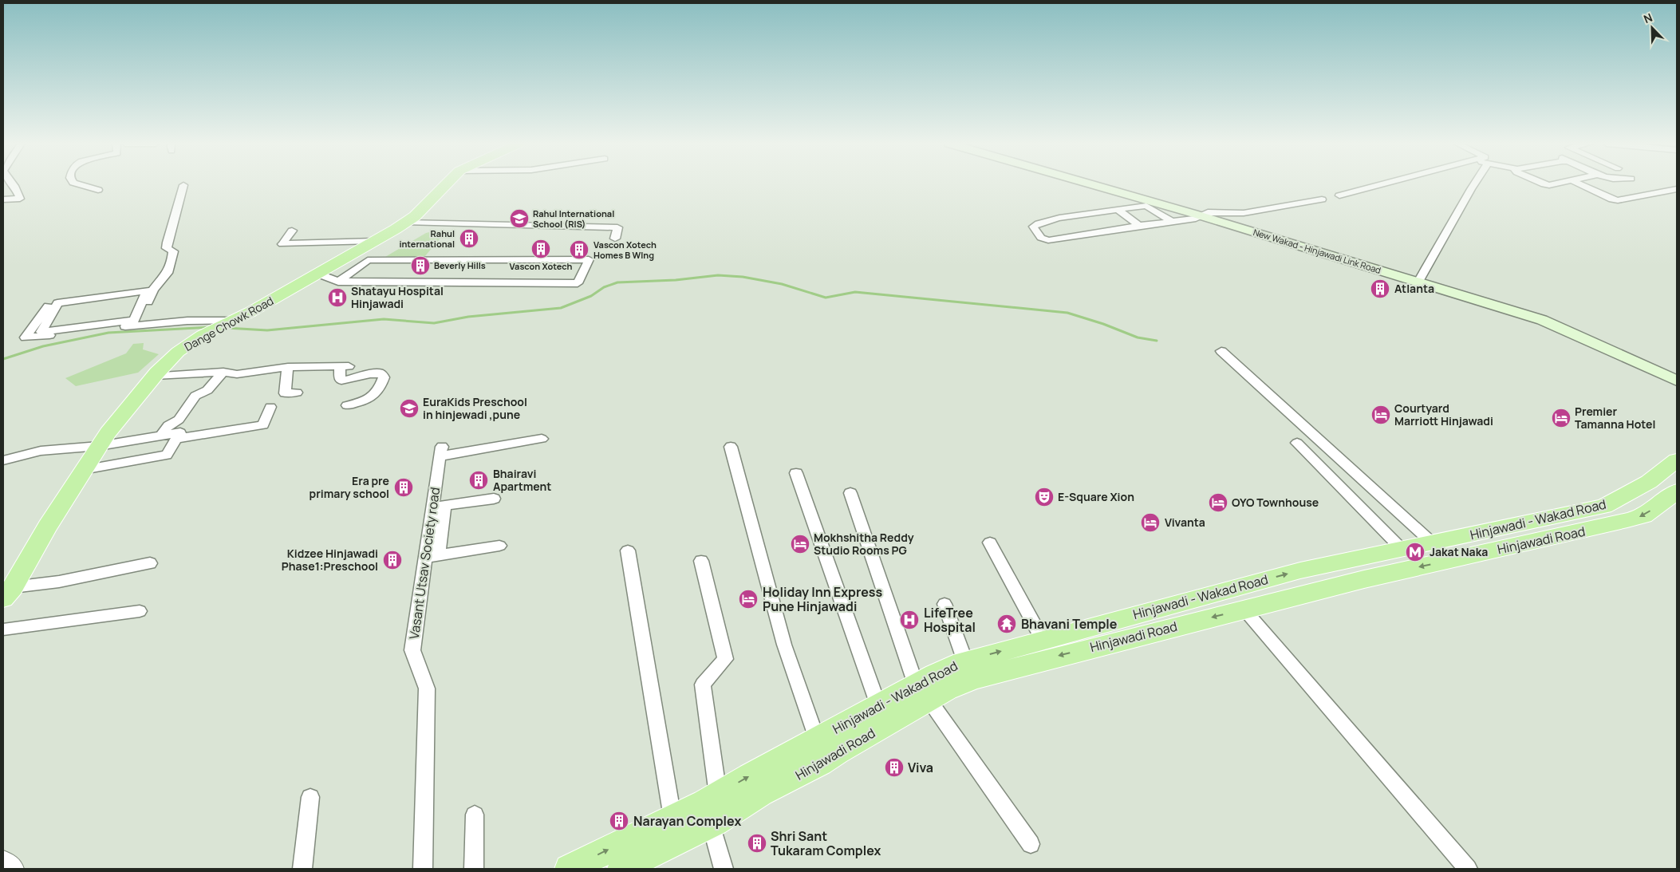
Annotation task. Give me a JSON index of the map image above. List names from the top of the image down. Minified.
{"streets":{"main road":["New Wakad - Hinjawadi Link Road","Dange Chowk Road","Hinjawadi - Wakad Road","Hinjawadi Road"],"street":["Vasant Utsav Society road"]},"crossings":[["Hinjawadi - Wakad Road","Hinjawadi Road"]],"one_way":["Hinjawadi - Wakad Road","Hinjawadi Road"],"places":{"school or university":["Rahul International School (RIS)","EuraKids Preschool in hinjewadi ,pune"],"building":["Rahul international","Vascon Xotech","Vascon Xotech Homes B WIng","Beverly Hills","Atlanta","Bhairavi Apartment","Era pre primary school","Kidzee Hinjawadi Phase1:Preschool","Viva","Narayan Complex","Shri Sant Tukaram Complex"],"hospital":["Shatayu Hospital Hinjawadi","LifeTree Hospital"],"hotel":["Courtyard Marriott Hinjawadi","Premier Tamanna Hotel","OYO Townhouse","Vivanta","Mokhshitha Reddy Studio Rooms PG","Holiday Inn Express Pune Hinjawadi"],"theatre":["E-Square Xion"],"metro station":["Jakat Naka"],"temple":["Bhavani Temple"]},"north":"top left"}
